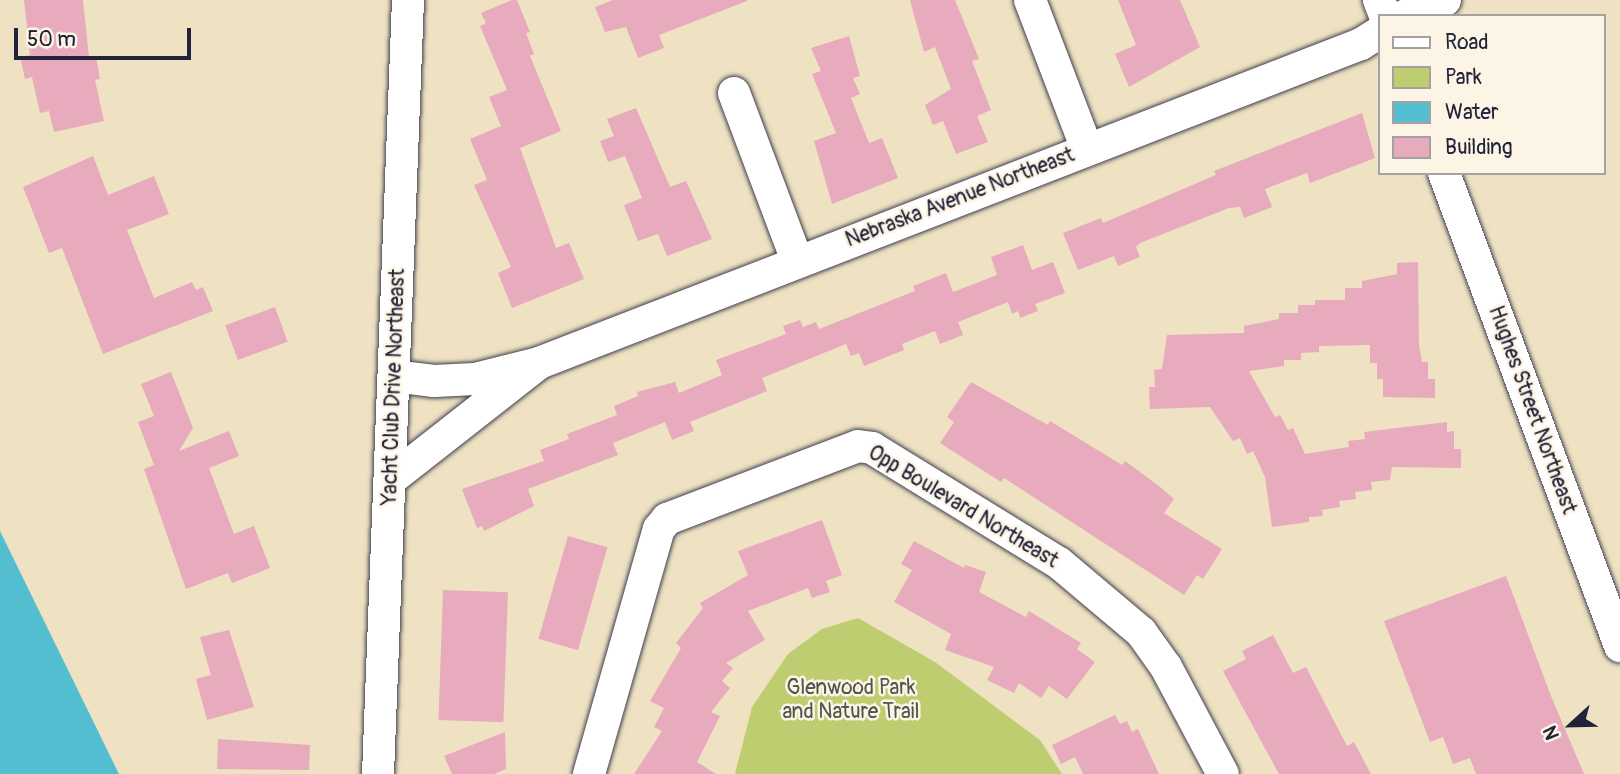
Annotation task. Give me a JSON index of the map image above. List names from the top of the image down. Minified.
{"streets":{"street":["Nebraska Avenue Northeast","Yacht Club Drive Northeast","Hughes Street Northeast","Opp Boulevard Northeast"]},"crossings":[["Nebraska Avenue Northeast","Yacht Club Drive Northeast"]],"parks":["Glenwood Park and Nature Trail"],"legend":["Road","Park","Water","Building"],"scale_bar":"50 m","north":"left"}
